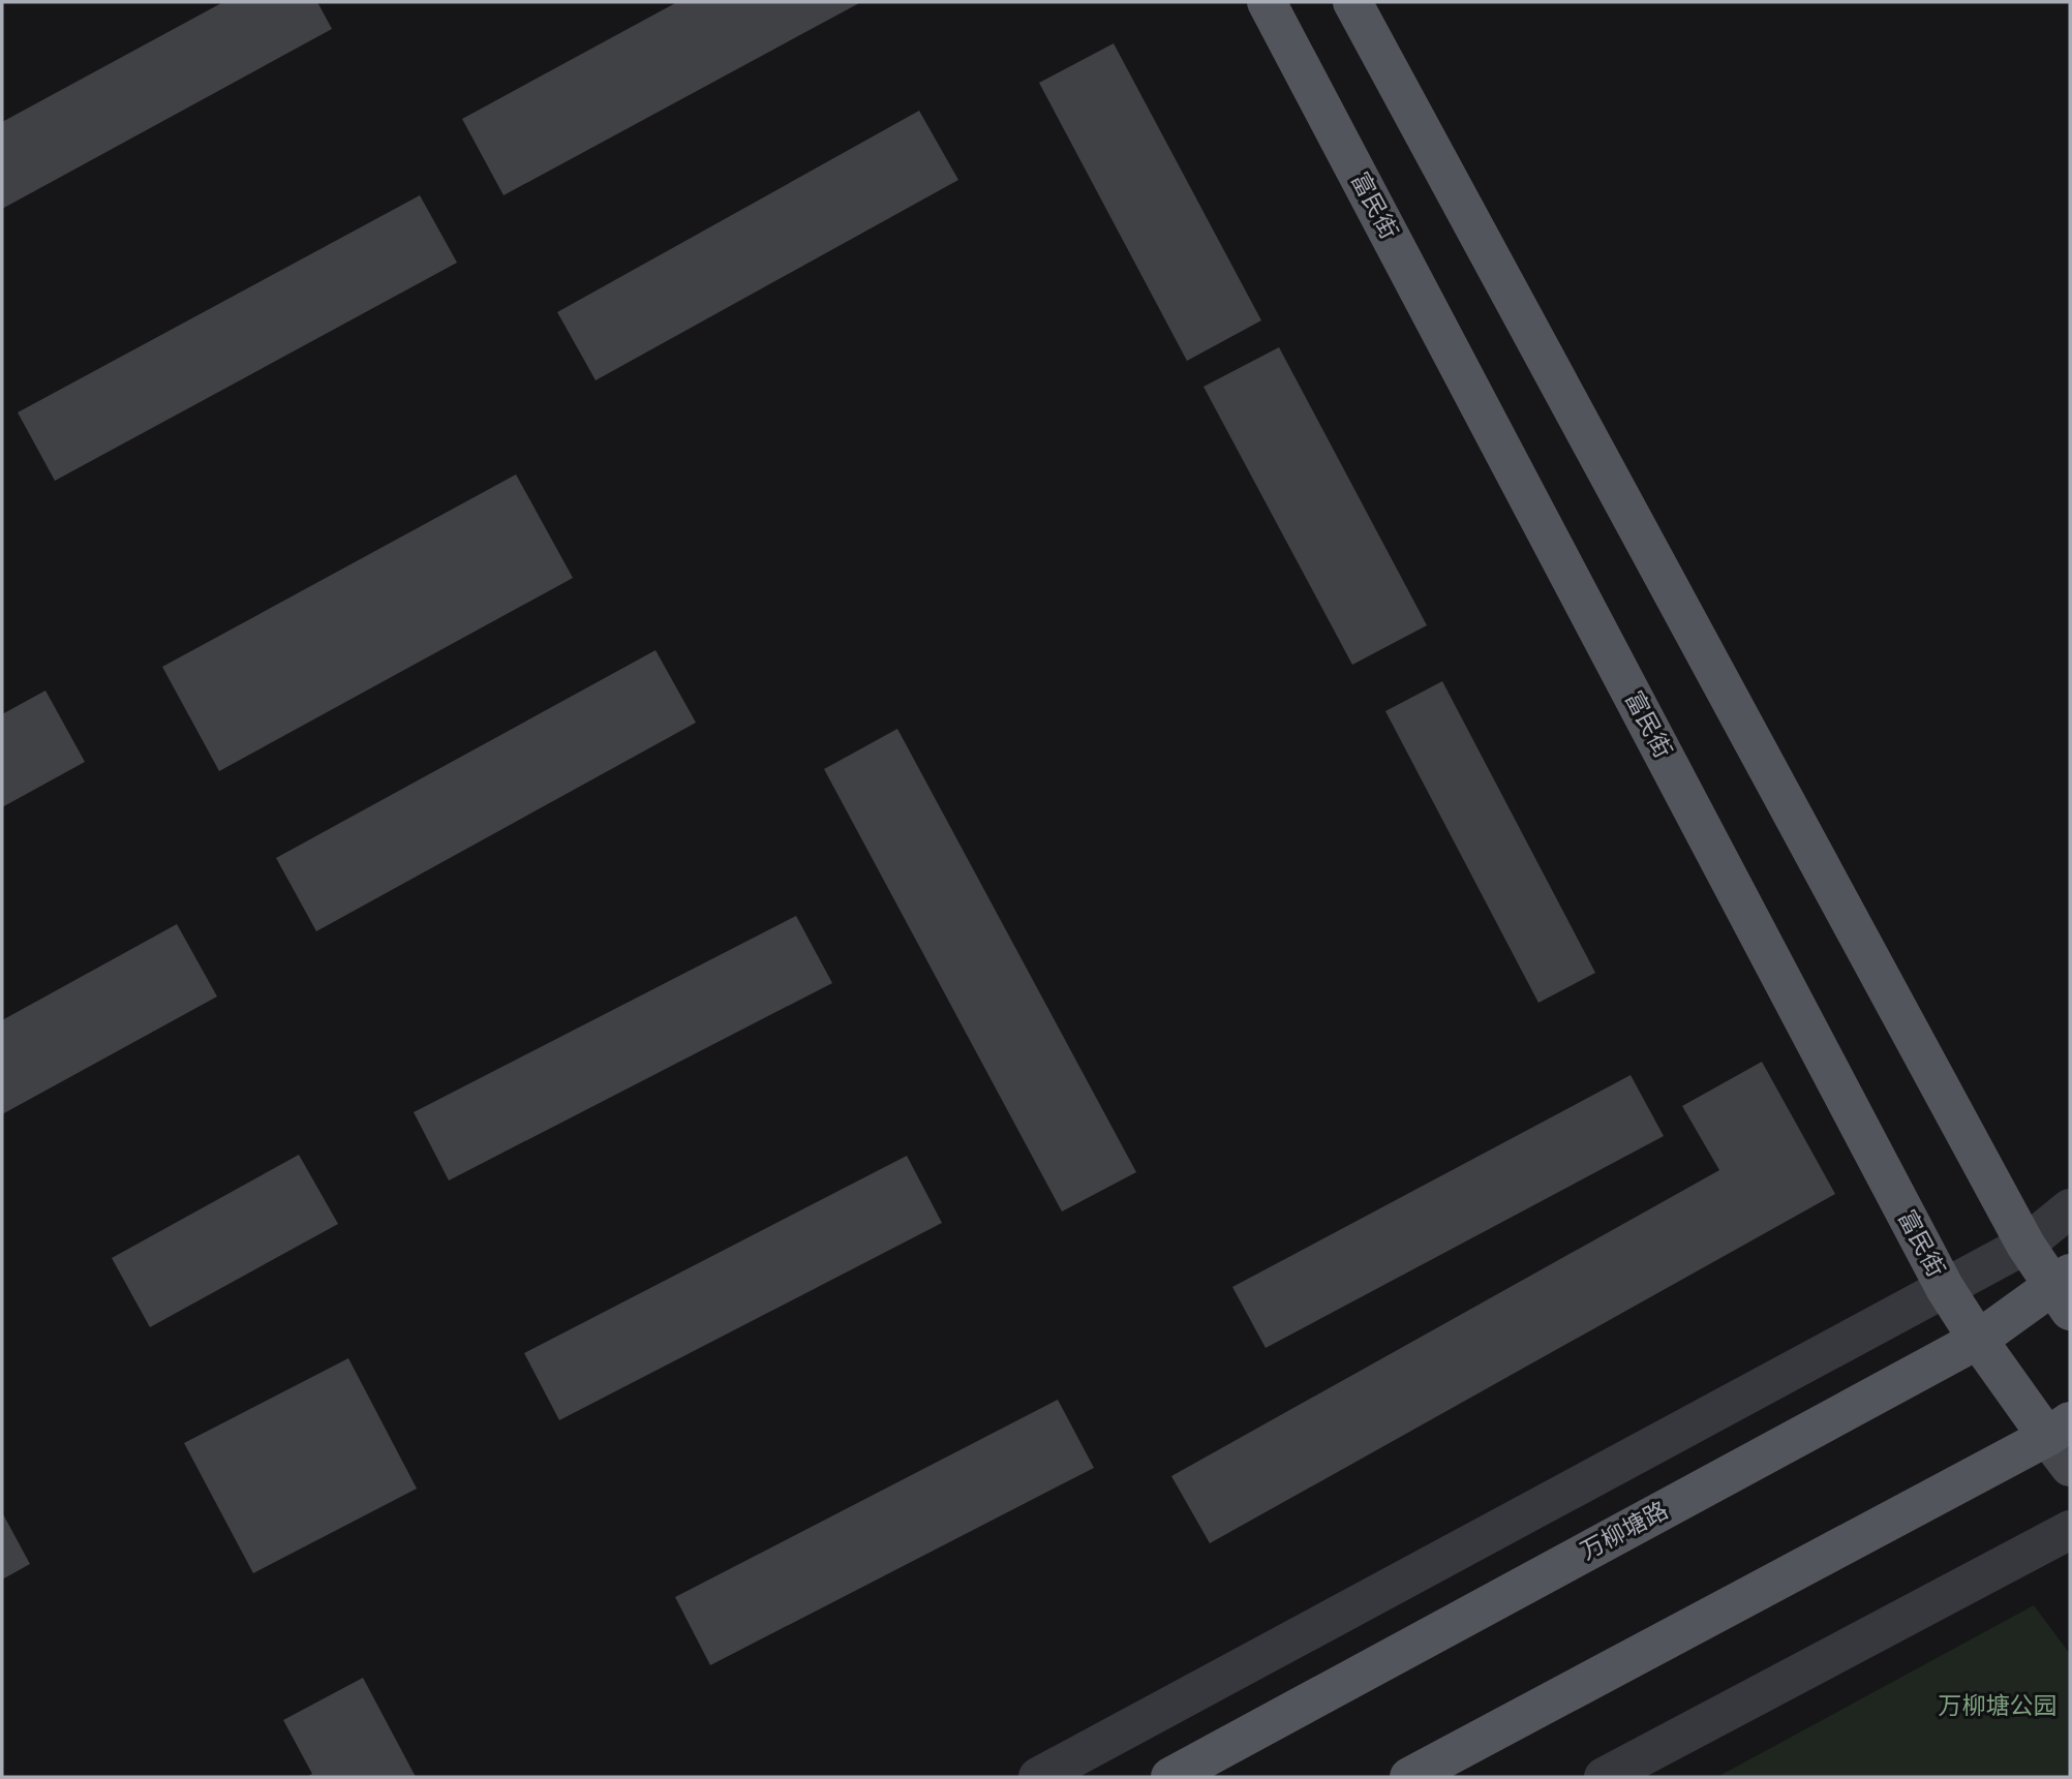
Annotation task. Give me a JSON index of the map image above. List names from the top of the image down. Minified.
{"streets":{"main road":["富民街","万柳塘路"]},"crossings":[["富民街","万柳塘路"]],"parks":["万柳塘公园"]}
